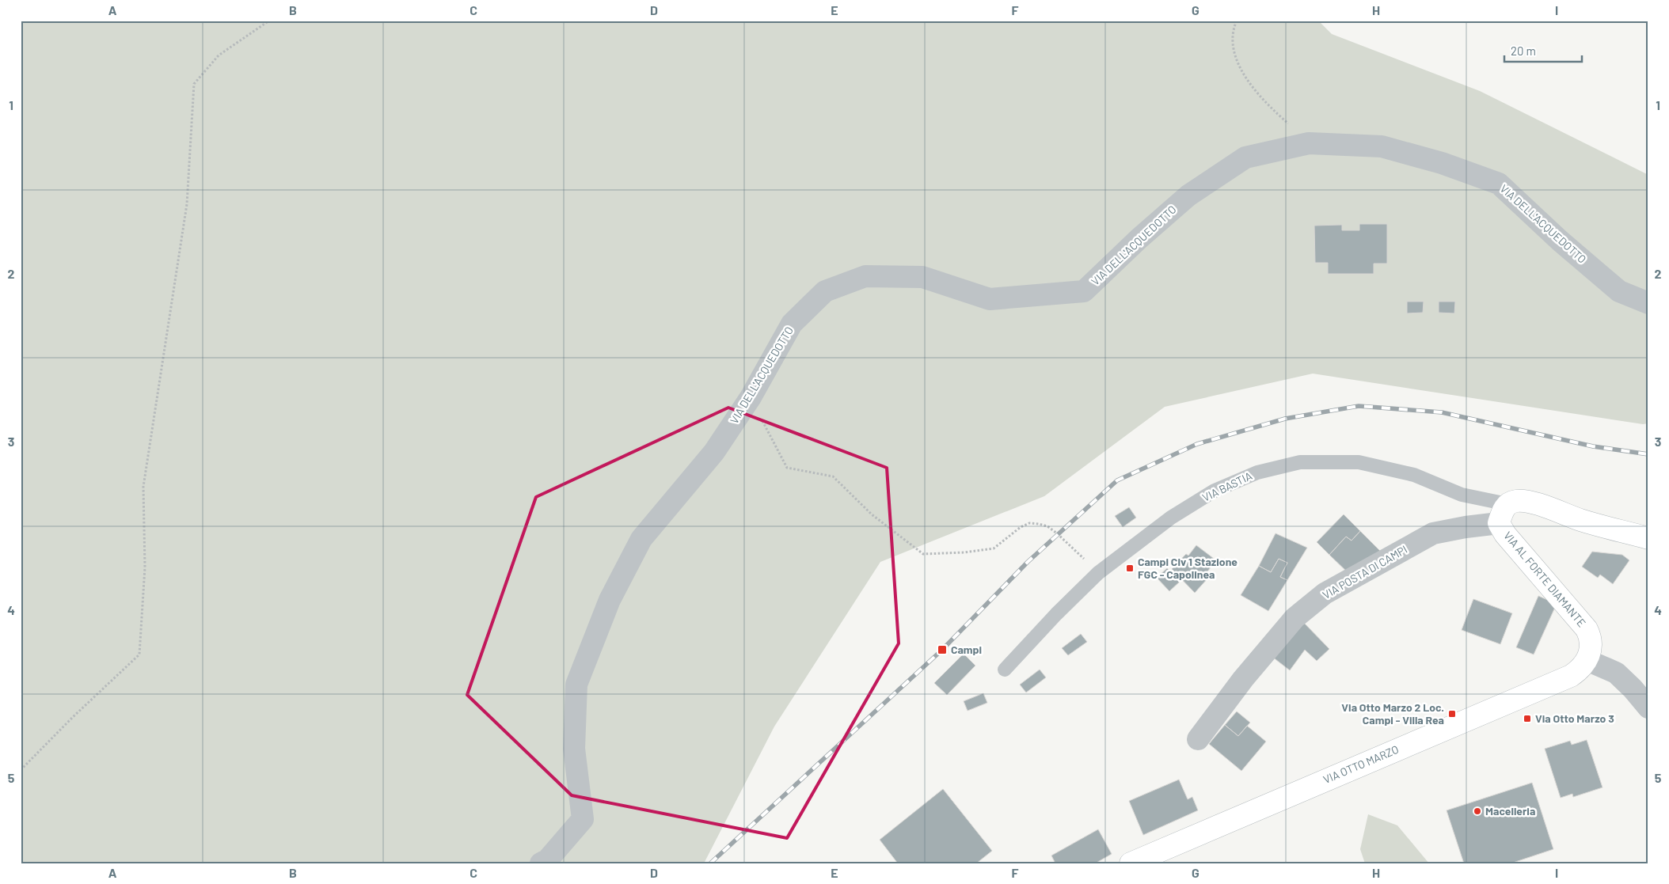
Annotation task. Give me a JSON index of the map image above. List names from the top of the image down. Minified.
{"streets":{"main road":["VIA AL FORTE DIAMANTE","VIA OTTO MARZO"],"street":["VIA DELL'ACQUEDOTTO","VIA POSTA DI CAMPI"],"lane":["VIA BASTIA"]},"crossings":[["VIA BASTIA","VIA POSTA DI CAMPI"],["VIA BASTIA","VIA AL FORTE DIAMANTE"],["VIA POSTA DI CAMPI","VIA AL FORTE DIAMANTE"],["VIA AL FORTE DIAMANTE","VIA OTTO MARZO"]],"places":{"transit":["Campi Civ 1 Stazione FGC - Capolinea","Campi","Via Otto Marzo 2 Loc. Campi - Villa Rea","Via Otto Marzo 3"],"other":["Macelleria"]},"scale_bar":"20 m","grid":{"columns":["A","B","C","D","E","F","G","H","I"],"rows":["1","2","3","4","5"]}}
